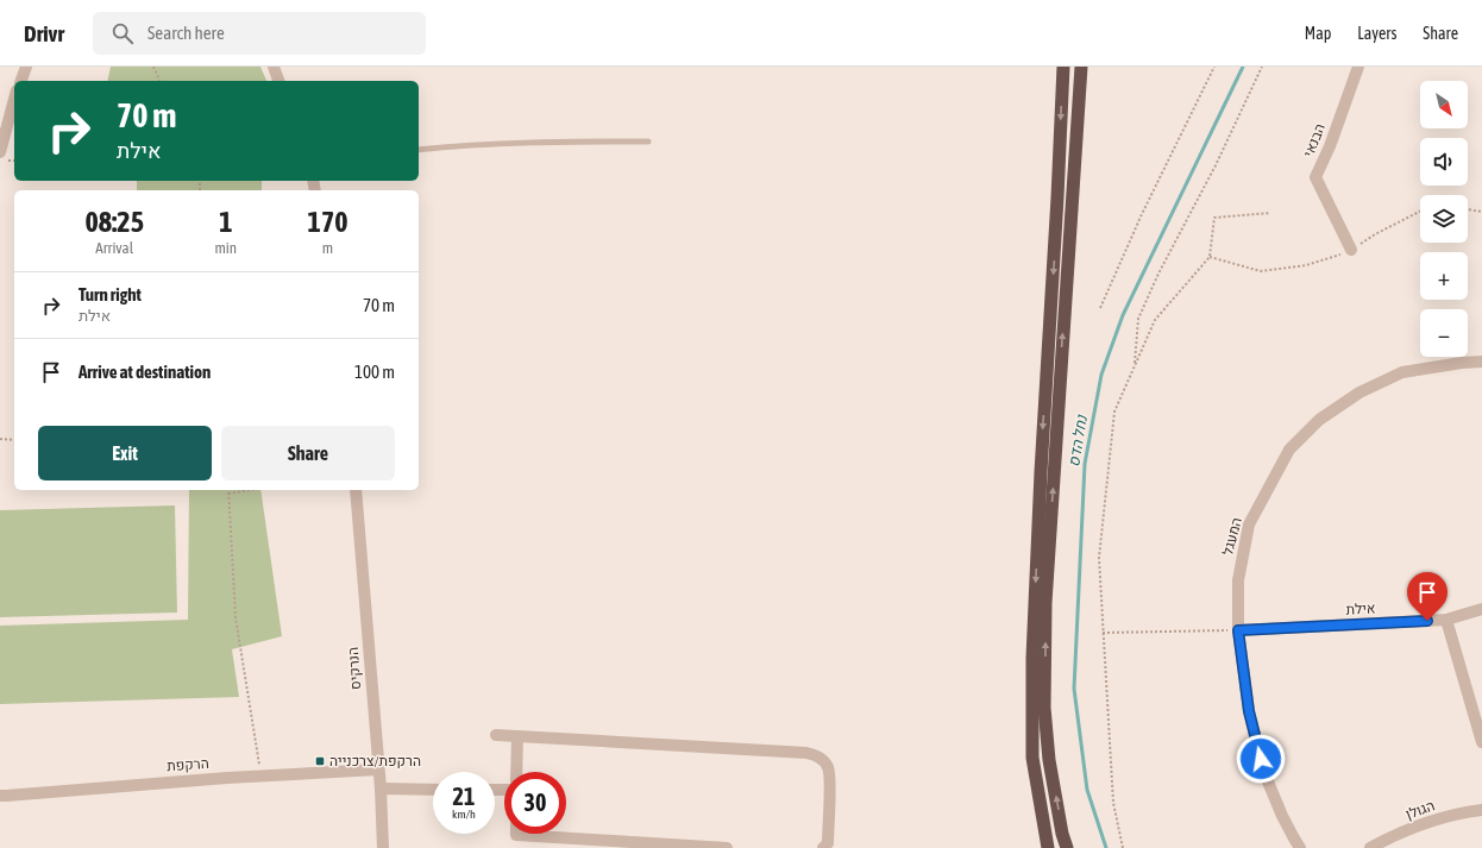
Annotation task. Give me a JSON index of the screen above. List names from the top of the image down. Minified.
{"streets":{"street":["הבנאי","המעגל","אילת","הנרקיס","הרקפת","הגולן"]},"crossings":[["המעגל","אילת"],["הנרקיס","הרקפת"]],"water":["נחל הדס"],"places":{"transit":["הרקפת/צרכנייה"]},"north":"bottom right","page":{"header":"Drivr","search":"Search here","nav":["Map","Layers","Share"],"map_buttons":["+","−"],"turn":["70 m","אילת"],"eta":["08:25","Arrival","1","min","170","m"],"list":[{"name":"Turn right","note":"אילת","value":"70 m"},{"name":"Arrive at destination","value":"100 m"}],"buttons":["Exit","Share"],"speed":"21 km/h","limit":"30"}}
